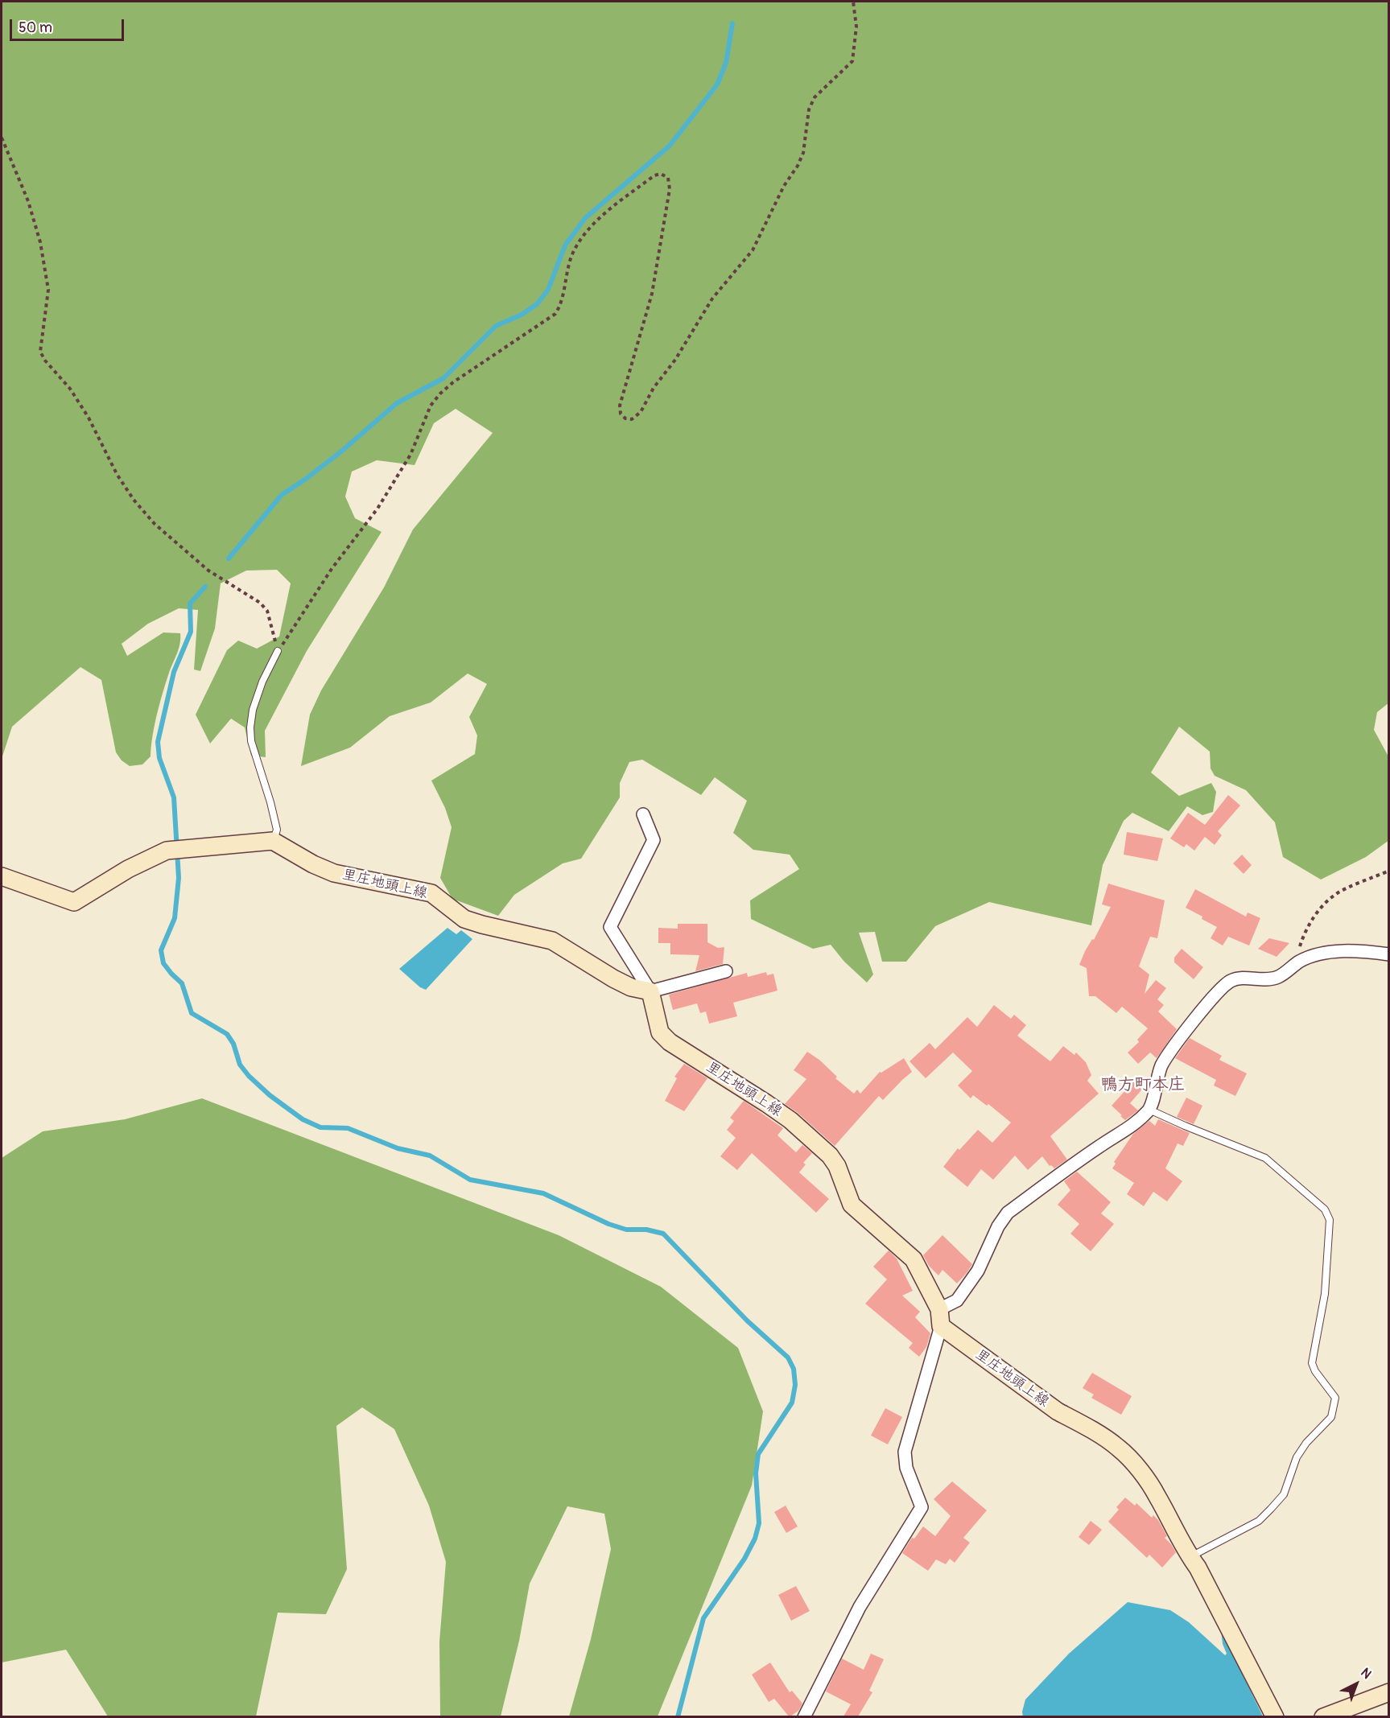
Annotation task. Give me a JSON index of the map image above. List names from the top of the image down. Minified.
{"streets":{"main road":["里庄地頭上線"]},"districts":["鴨方町本庄"],"scale_bar":"50 m","north":"top right"}
